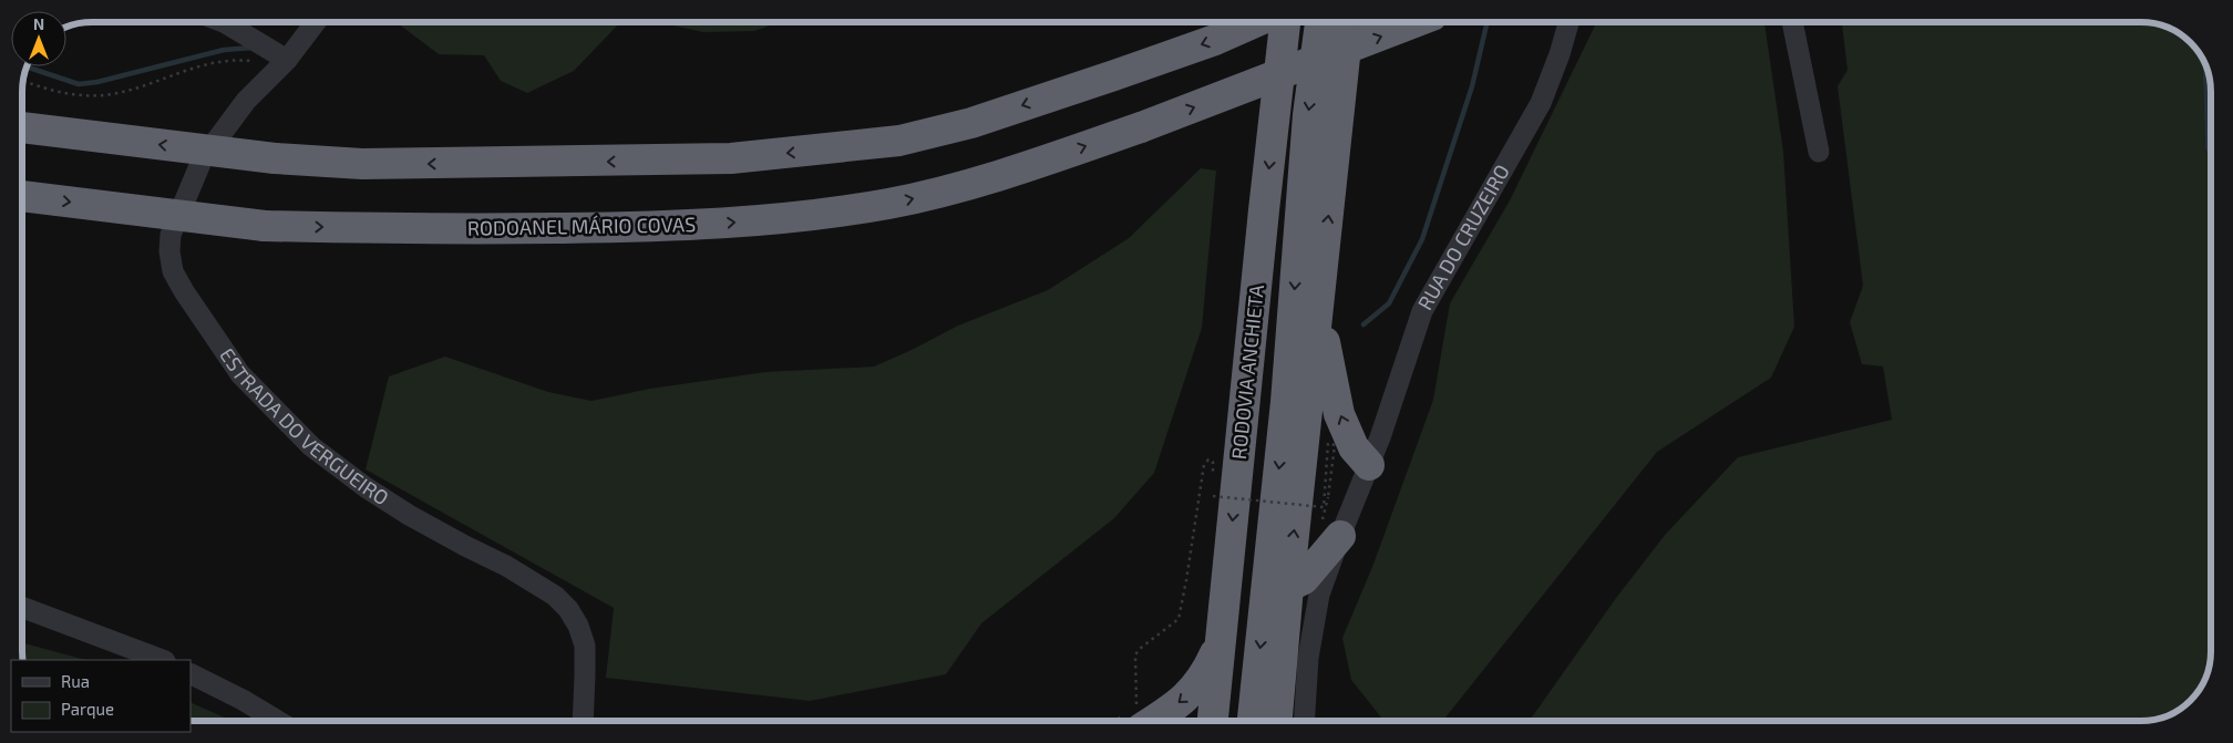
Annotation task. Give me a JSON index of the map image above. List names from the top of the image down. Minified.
{"streets":{"highway":["RODOANEL MÁRIO COVAS","RODOVIA ANCHIETA"],"street":["RUA DO CRUZEIRO","ESTRADA DO VERGUEIRO"]},"legend":["Rua","Parque"],"north":"top"}
